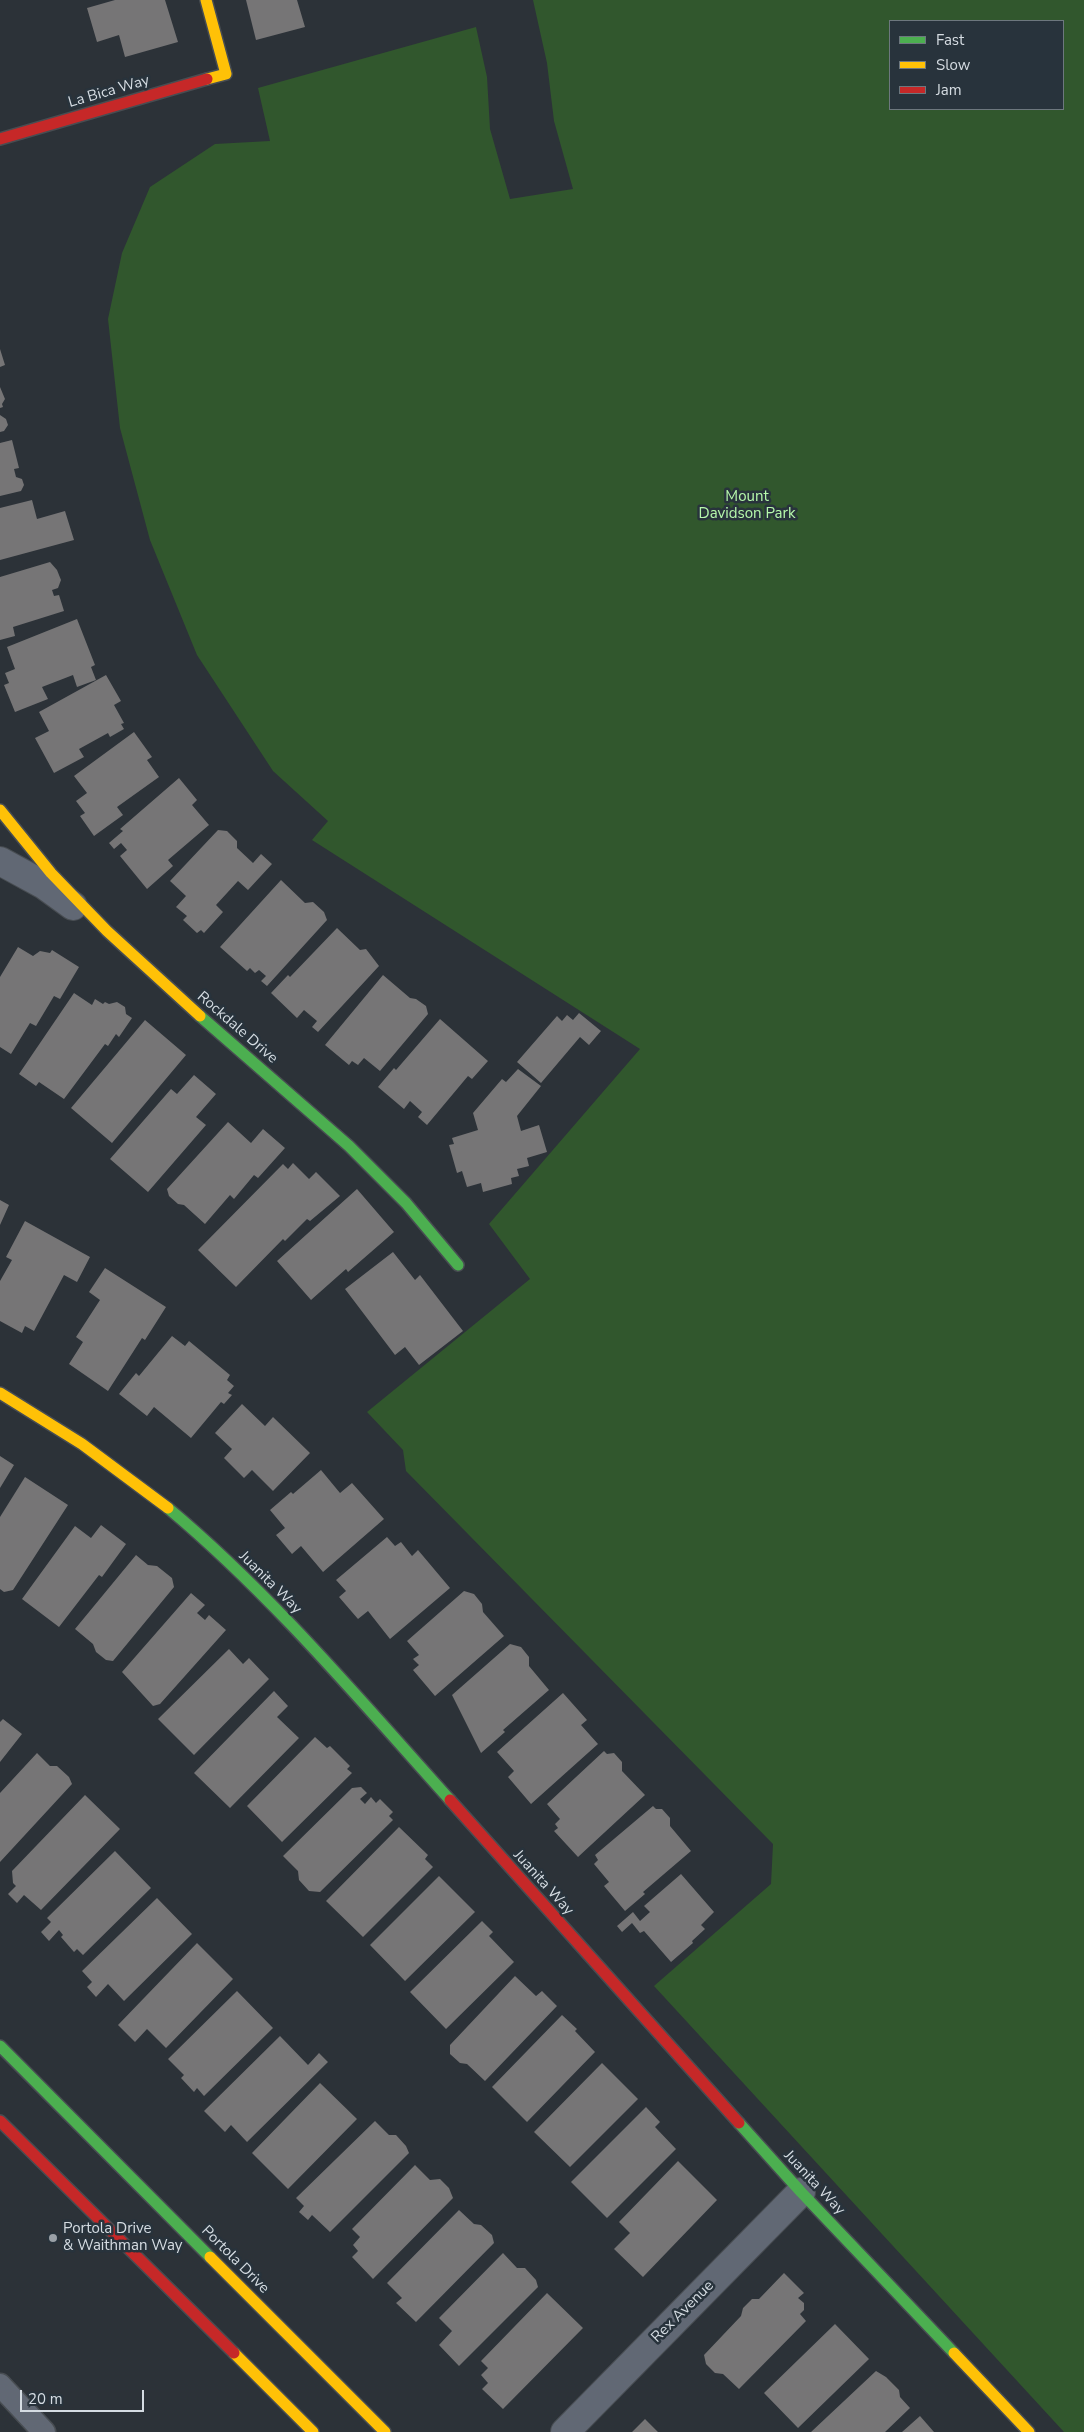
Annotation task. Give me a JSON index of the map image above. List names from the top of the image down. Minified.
{"streets":{"street":["La Bica Way","Rockdale Drive","Juanita Way","Portola Drive","Rex Avenue"]},"crossings":[["Juanita Way","Rex Avenue"]],"parks":["Mount Davidson Park"],"places":["Portola Drive & Waithman Way"],"legend":["Fast","Slow","Jam"],"scale_bar":"20 m"}
